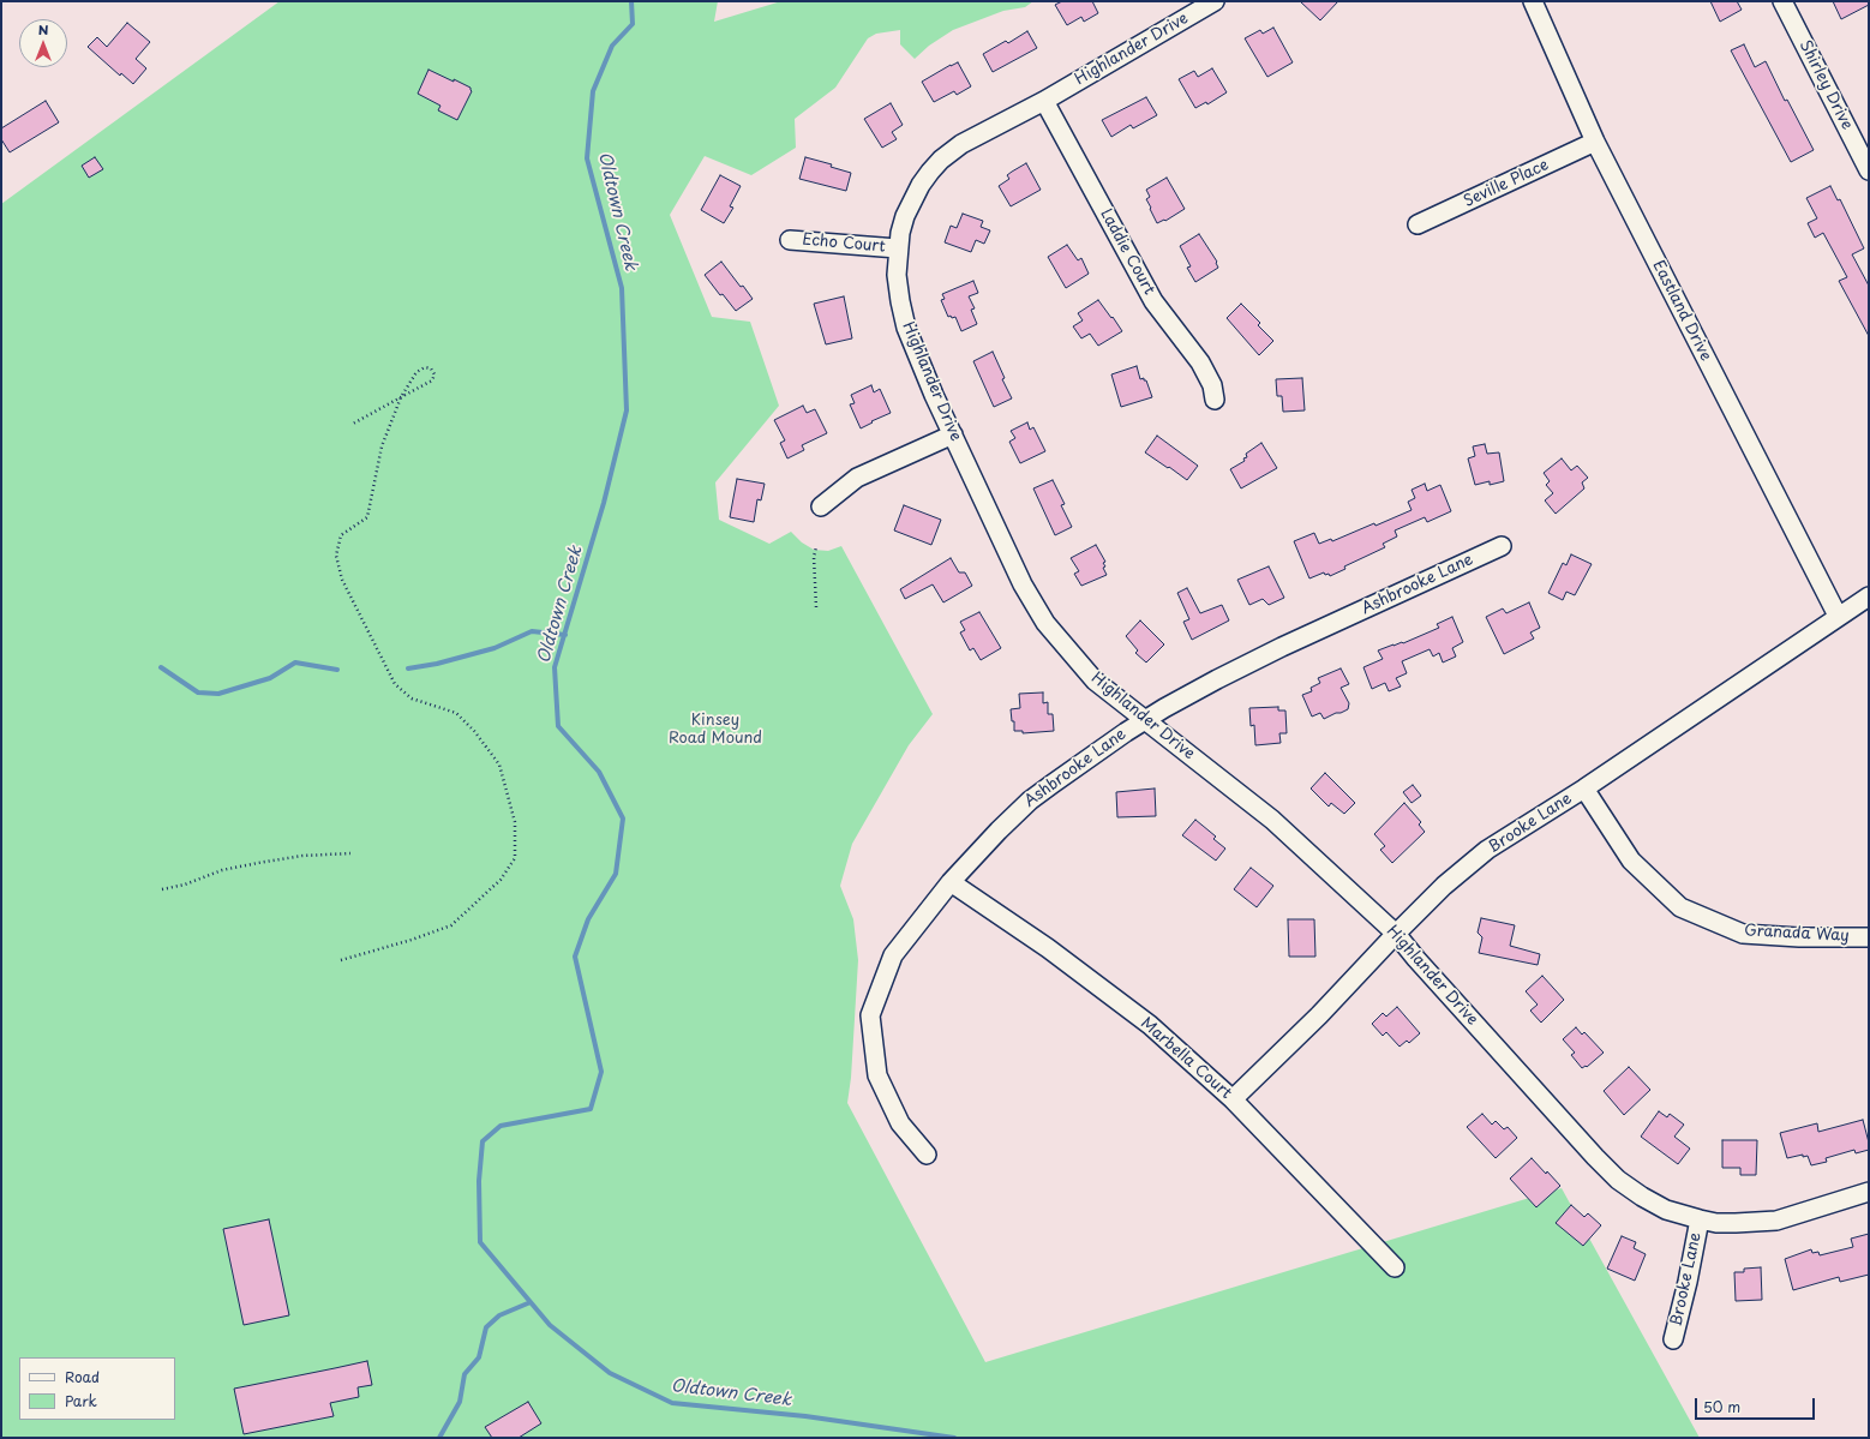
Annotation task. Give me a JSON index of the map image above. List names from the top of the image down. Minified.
{"streets":{"street":["Highlander Drive","Shirley Drive","Seville Place","Echo Court","Laddie Court","Eastland Drive","Ashbrooke Lane","Brooke Lane","Granada Way","Marbella Court"]},"crossings":[["Highlander Drive","Echo Court"],["Highlander Drive","Laddie Court"],["Highlander Drive","Ashbrooke Lane"],["Highlander Drive","Brooke Lane"],["Seville Place","Eastland Drive"],["Eastland Drive","Brooke Lane"],["Ashbrooke Lane","Marbella Court"],["Brooke Lane","Granada Way"],["Brooke Lane","Marbella Court"]],"water":["Oldtown Creek"],"parks":["Kinsey Road Mound"],"legend":["Road","Park"],"scale_bar":"50 m","north":"top"}
